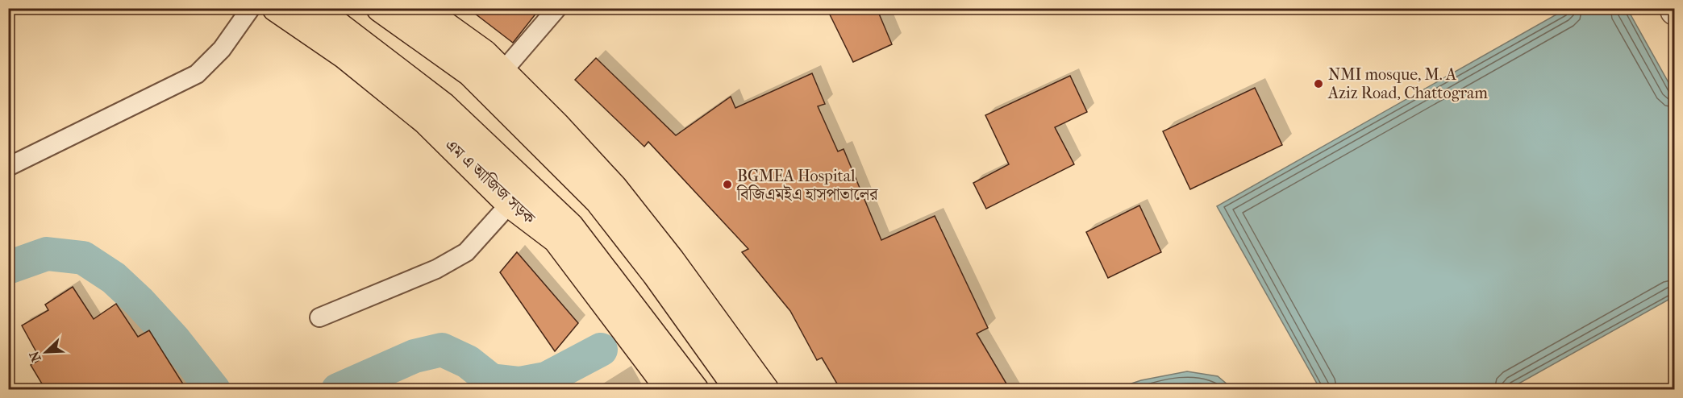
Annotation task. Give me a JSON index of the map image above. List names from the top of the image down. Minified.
{"streets":{"main road":["এম এ আজিজ সড়ক"]},"places":["NMI mosque, M. A Aziz Road, Chattogram","BGMEA Hospital বিজিএমইএ হাসপাতালের"],"north":"bottom left"}
